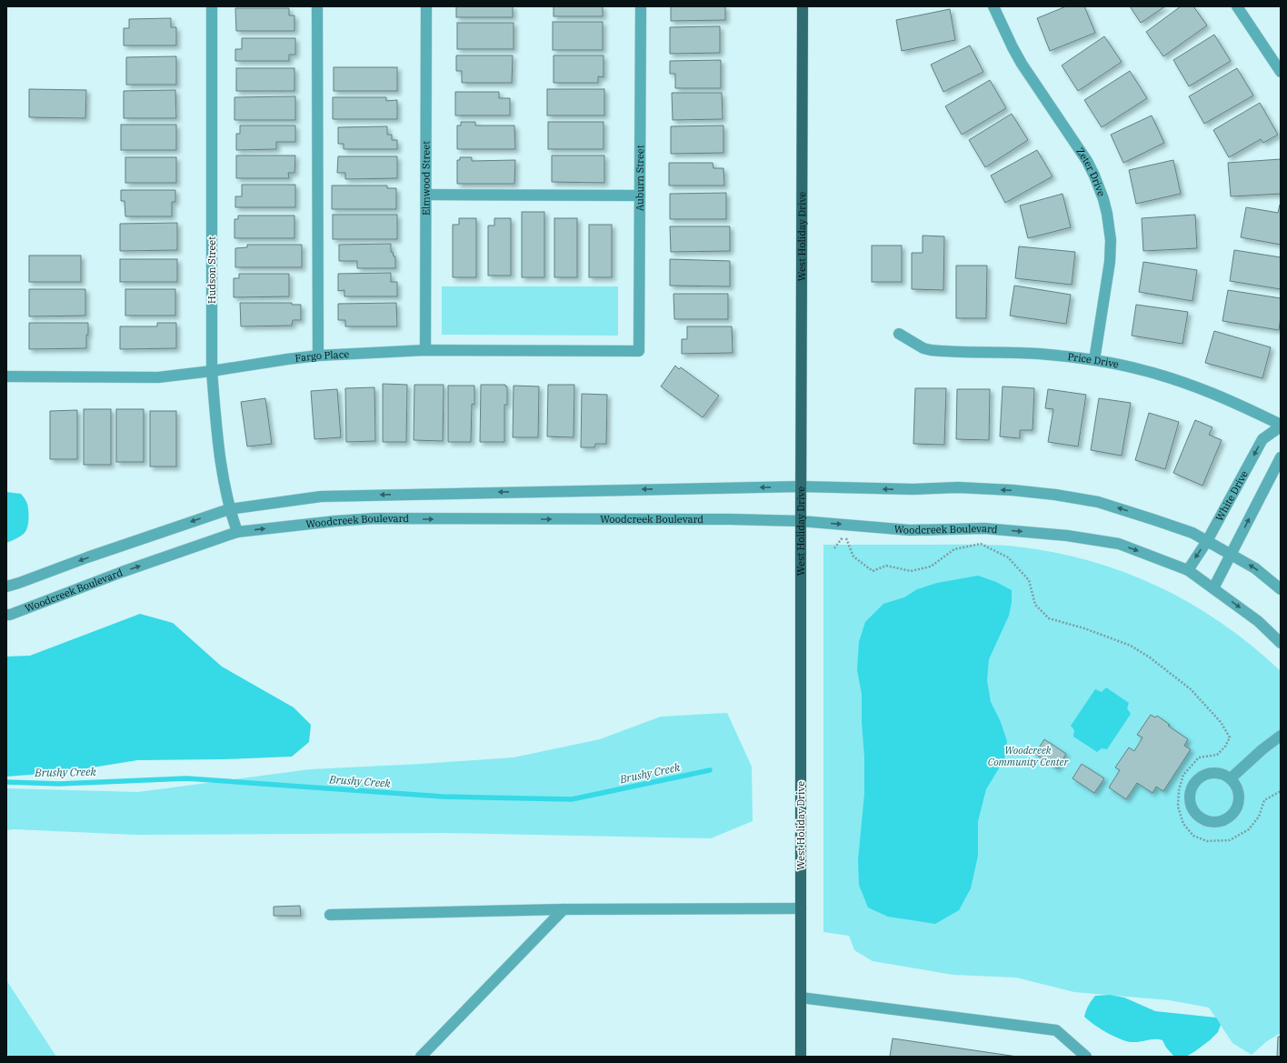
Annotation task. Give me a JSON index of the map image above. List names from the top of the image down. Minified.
{"streets":{"main road":["West Holiday Drive"],"street":["Zeter Drive","Elmwood Street","Auburn Street","Hudson Street","Fargo Place","Price Drive","White Drive","Woodcreek Boulevard"]},"crossings":[["Zeter Drive","Price Drive"],["Elmwood Street","Fargo Place"],["Auburn Street","Fargo Place"],["West Holiday Drive","Woodcreek Boulevard"],["Hudson Street","Fargo Place"],["Hudson Street","Woodcreek Boulevard"],["Price Drive","White Drive"],["White Drive","Woodcreek Boulevard"]],"water":["Brushy Creek"],"parks":["Woodcreek Community Center"]}
